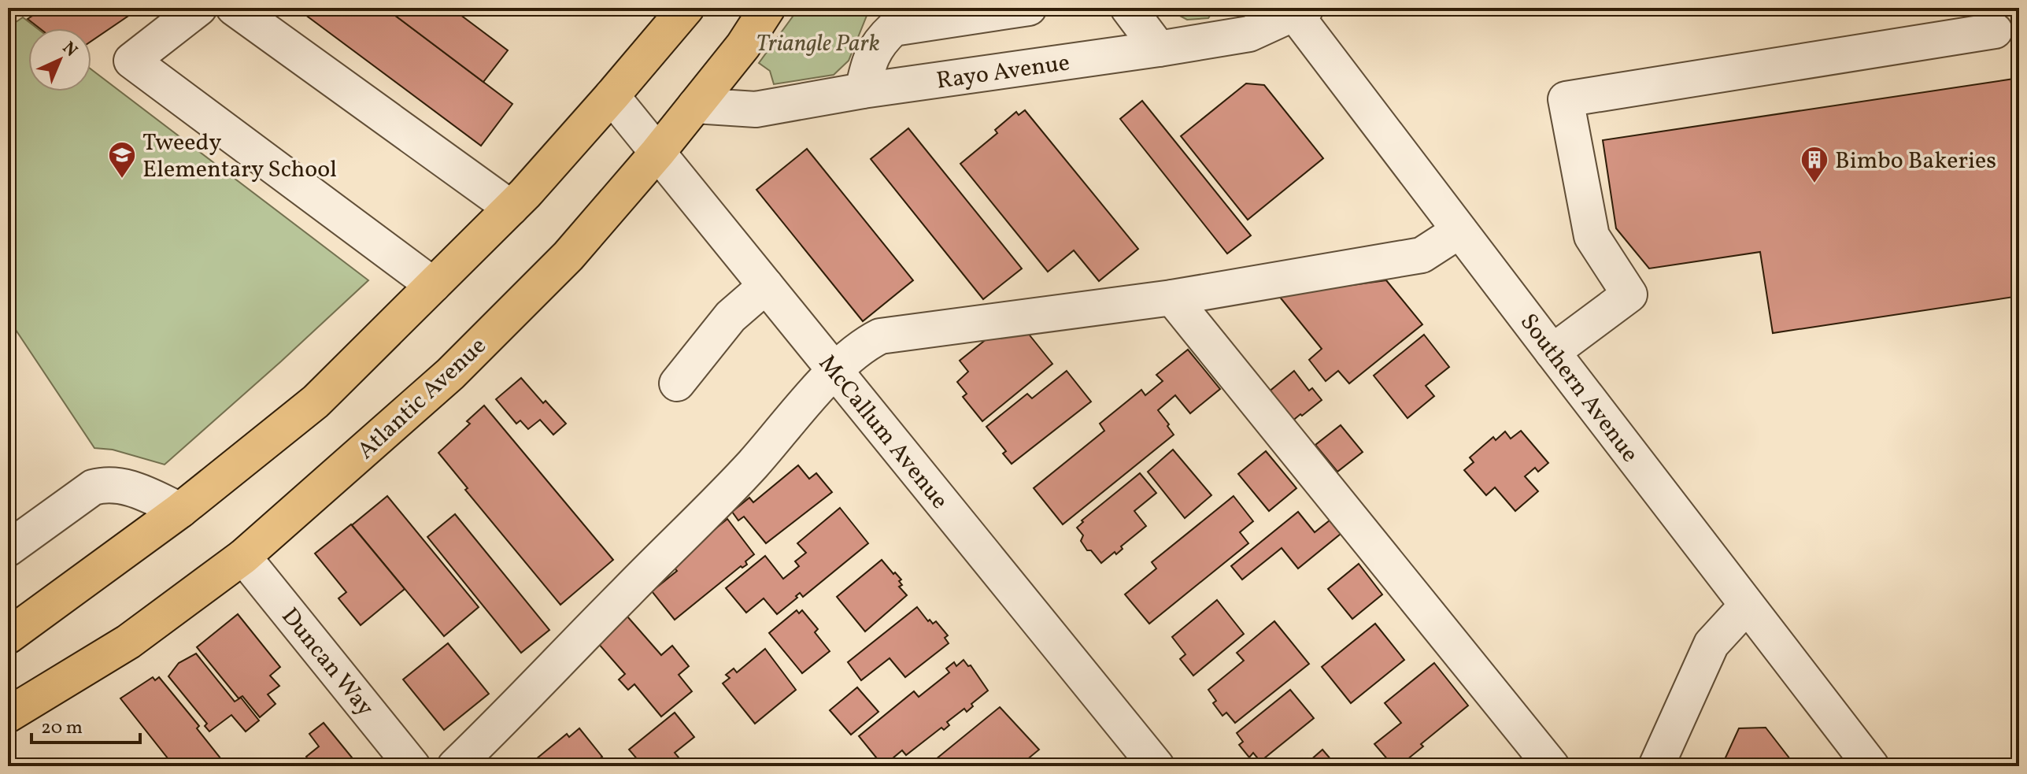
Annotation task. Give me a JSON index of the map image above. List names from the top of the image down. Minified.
{"streets":{"main road":["Atlantic Avenue"],"street":["Rayo Avenue","Southern Avenue","McCallum Avenue","Duncan Way"]},"crossings":[["Rayo Avenue","Southern Avenue"],["Rayo Avenue","Atlantic Avenue"],["Atlantic Avenue","McCallum Avenue"],["Atlantic Avenue","Duncan Way"]],"parks":["Triangle Park"],"places":{"school or university":["Tweedy Elementary School"],"building":["Bimbo Bakeries"]},"scale_bar":"20 m","north":"top right"}
